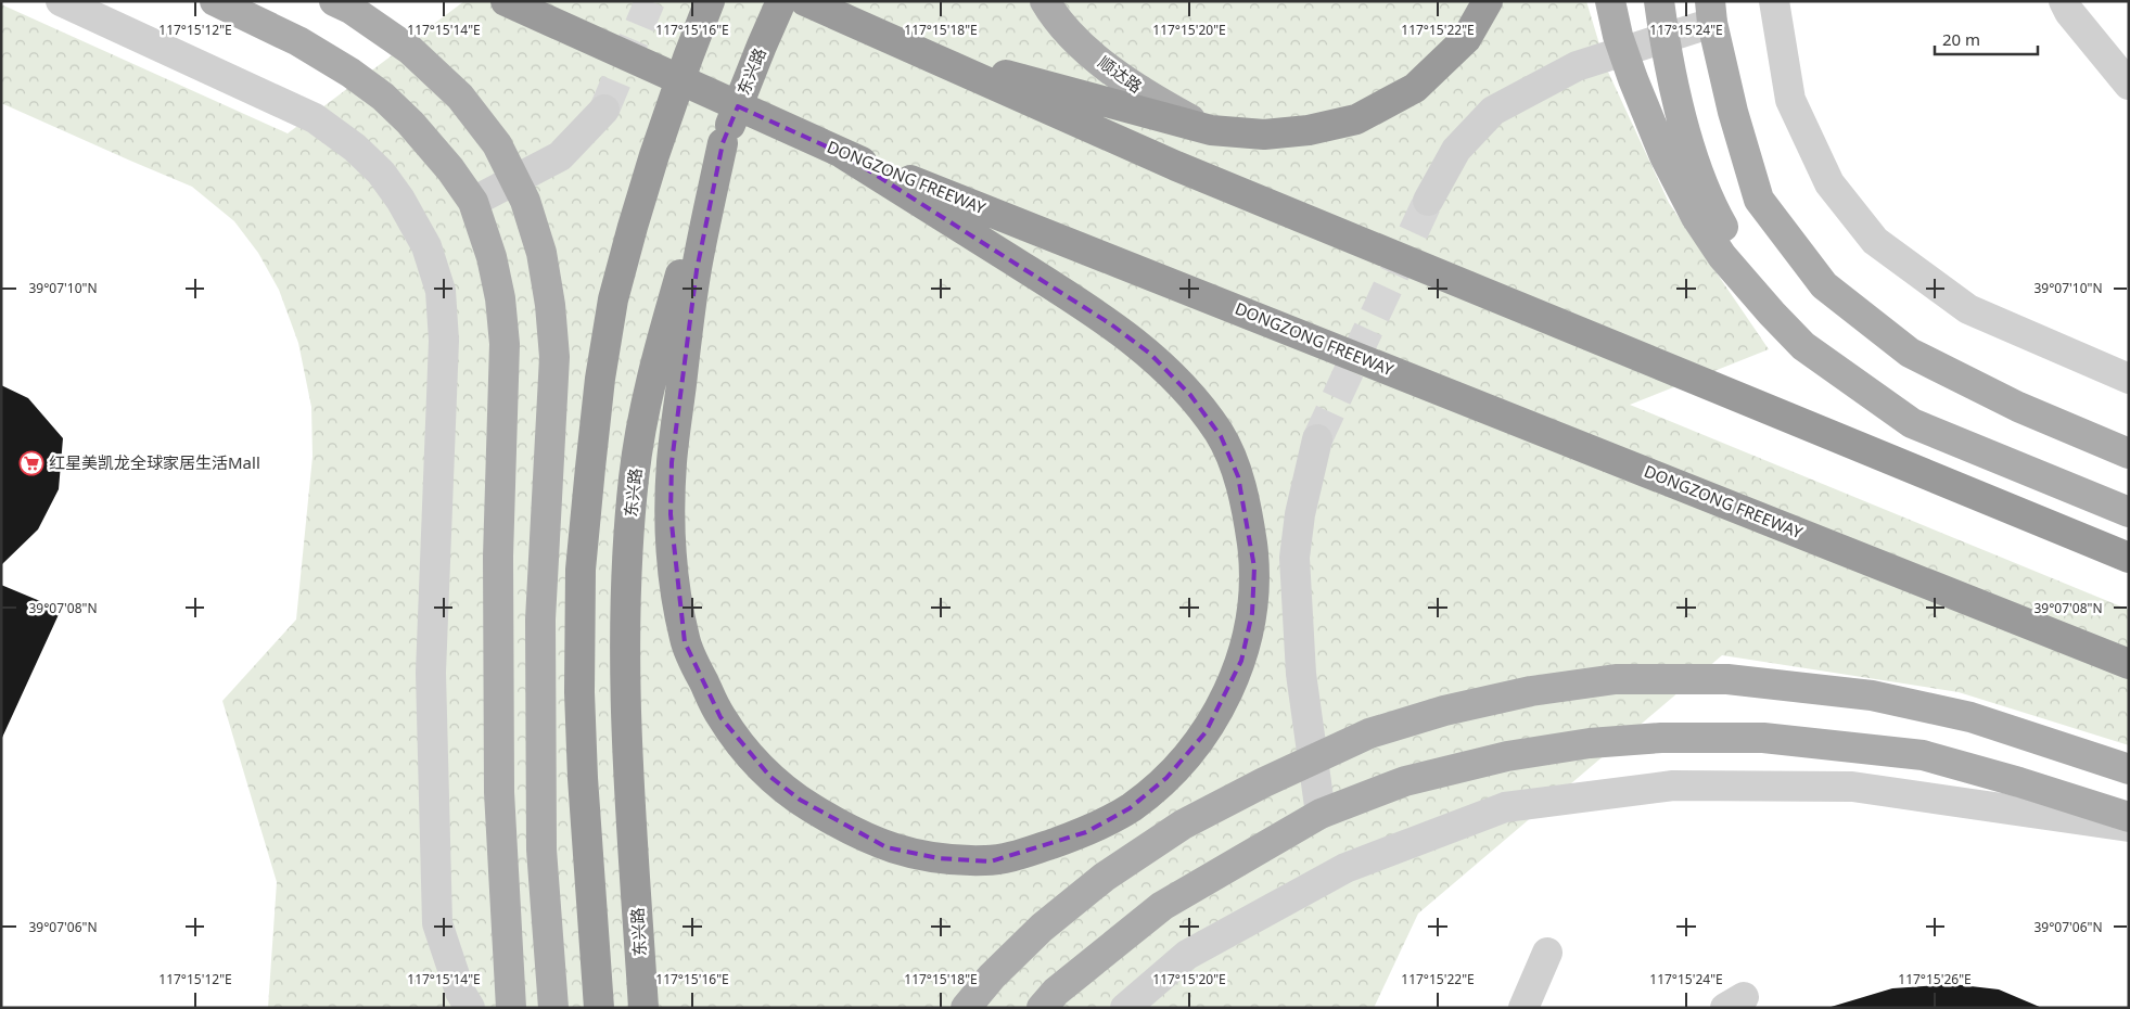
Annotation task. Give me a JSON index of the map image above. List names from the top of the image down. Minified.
{"streets":{"highway":["东兴路","DONGZONG FREEWAY"],"main road":["顺达路"]},"places":{"supermarket":["红星美凯龙全球家居生活Mall"]},"scale_bar":"20 m","coordinates":["117°15'12\"E","117°15'14\"E","117°15'16\"E","117°15'18\"E","117°15'20\"E","117°15'22\"E","117°15'24\"E","39°07'10\"N","39°07'08\"N","39°07'06\"N","117°15'26\"E"]}
